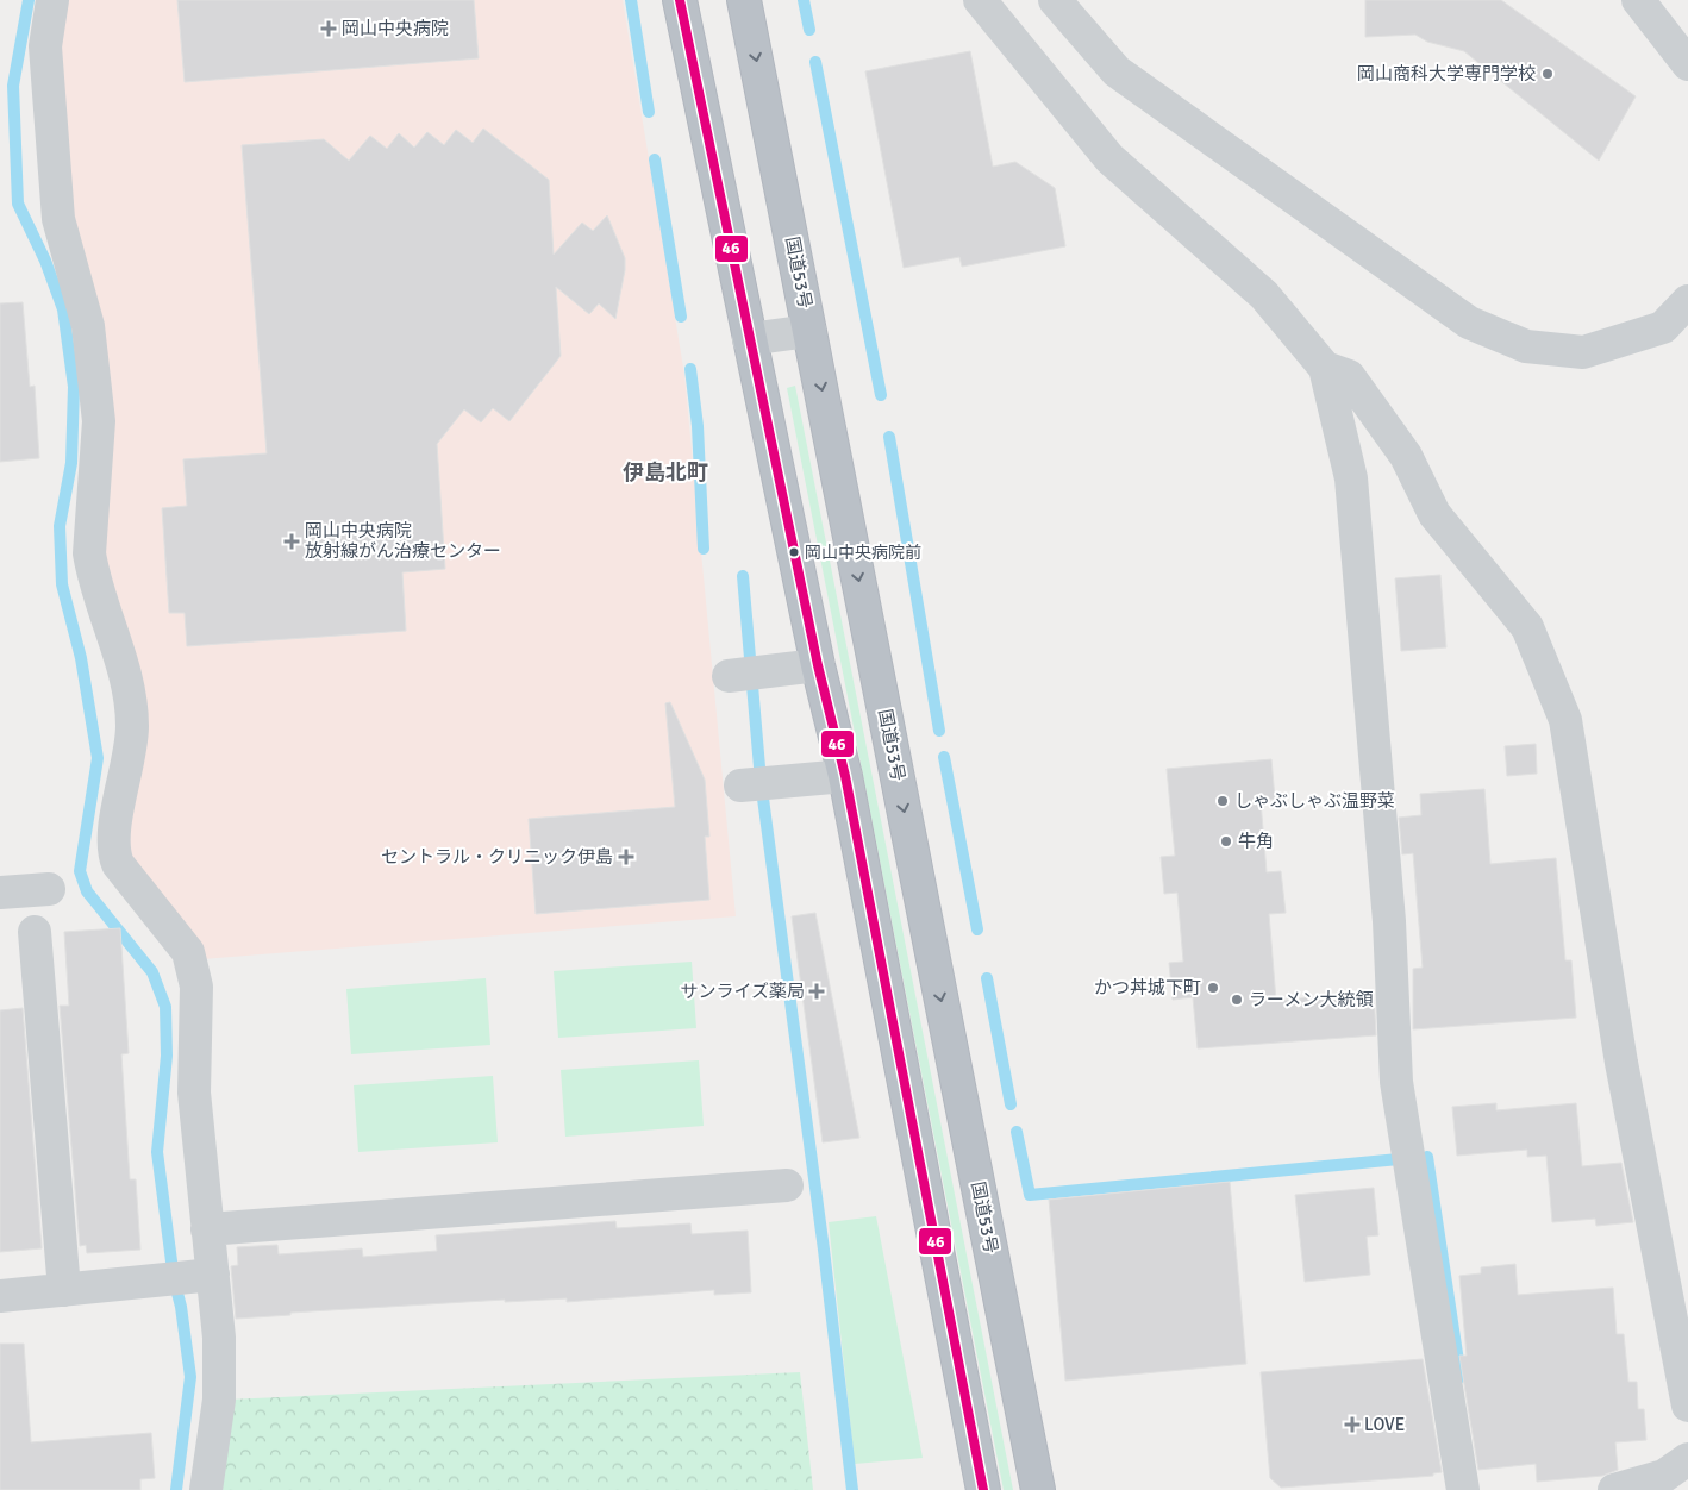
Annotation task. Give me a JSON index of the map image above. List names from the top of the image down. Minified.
{"streets":{"highway":["国道53号"]},"districts":["伊島北町"],"places":{"health":["岡山中央病院","岡山中央病院 放射線がん治療センター","セントラル・クリニック伊島","サンライズ薬局","LOVE"],"other":["岡山商科大学専門学校","岡山中央病院前","しゃぶしゃぶ温野菜","牛角","かつ丼城下町","ラーメン大統領"]},"lines":["transit line 46"]}
